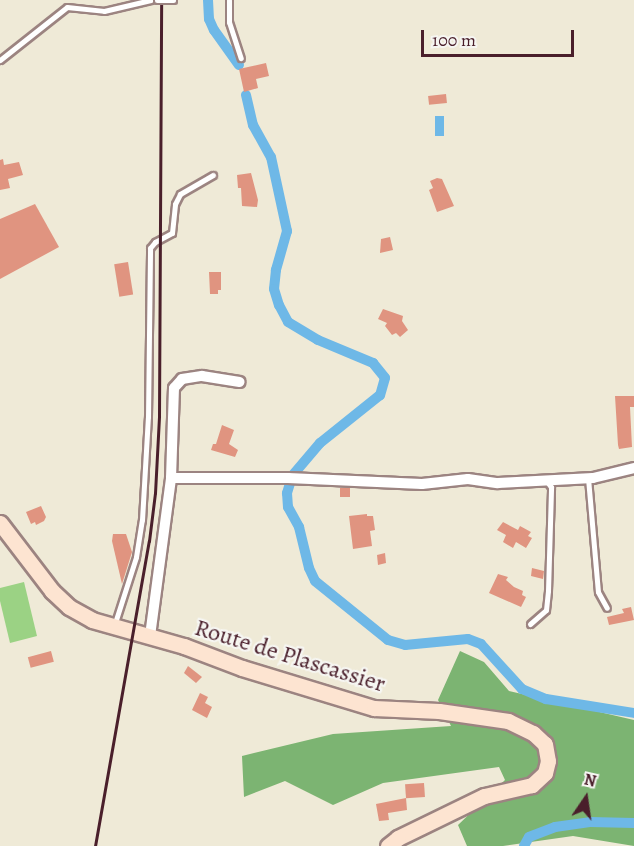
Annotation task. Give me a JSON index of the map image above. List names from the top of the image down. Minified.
{"streets":{"street":["Route de Plascassier"]},"scale_bar":"100 m","north":"top"}
